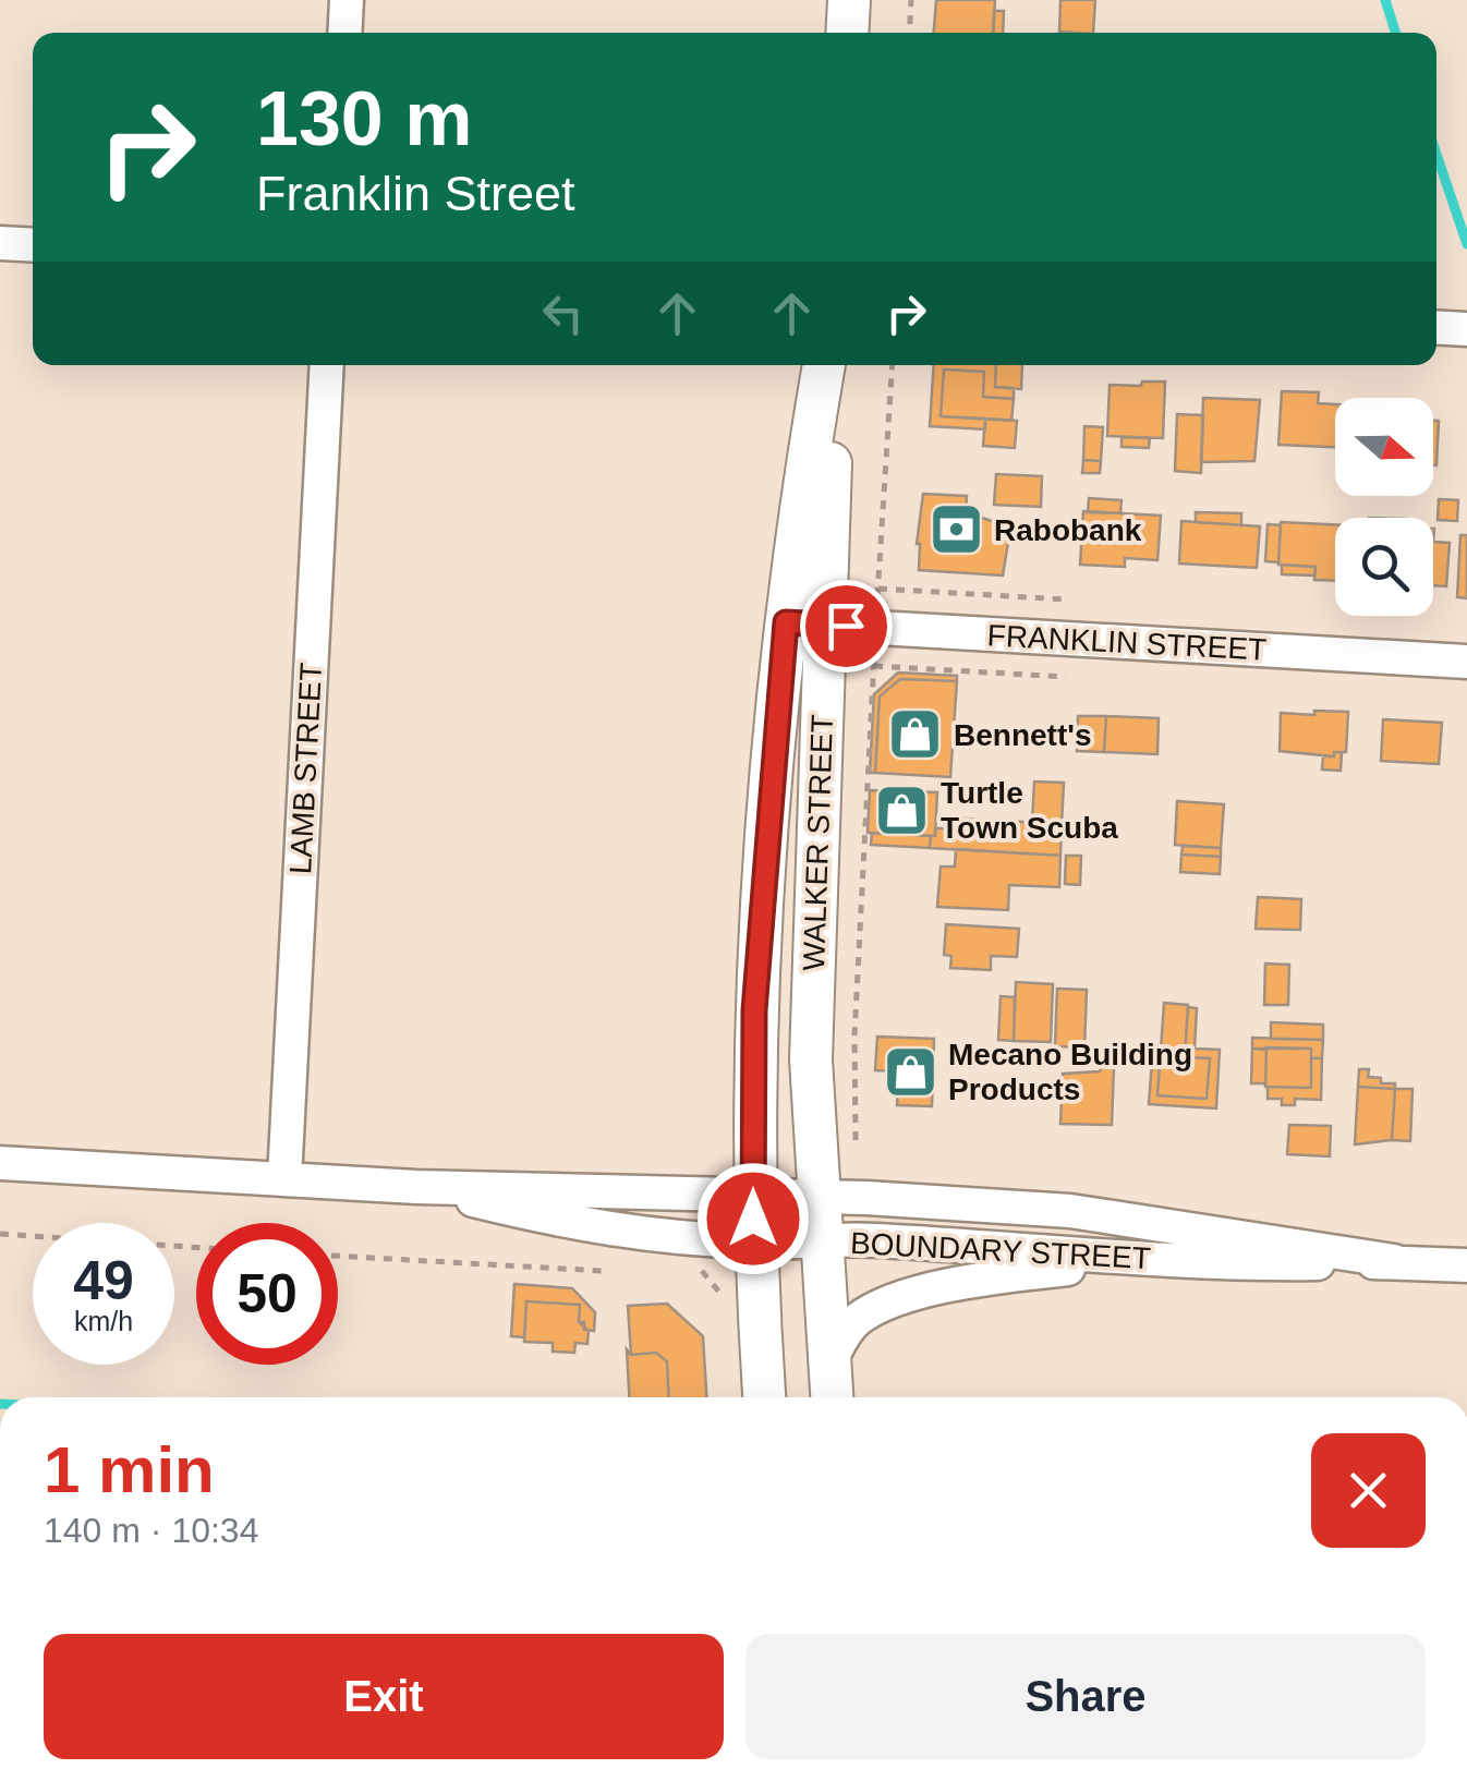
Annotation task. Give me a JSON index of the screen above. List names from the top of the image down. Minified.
{"streets":{"main road":["WALKER STREET"],"street":["FRANKLIN STREET","LAMB STREET","BOUNDARY STREET"]},"crossings":[["FRANKLIN STREET","WALKER STREET"],["LAMB STREET","BOUNDARY STREET"],["WALKER STREET","BOUNDARY STREET"]],"places":{"bank":["Rabobank"],"shop":["Bennett's","Turtle Town Scuba","Mecano Building Products"]},"north":"right","page":{"turn":["130 m","Franklin Street"],"speed":"49 km/h","limit":"50","heading":["1 min","140 m · 10:34"],"buttons":["Exit","Share"]}}
